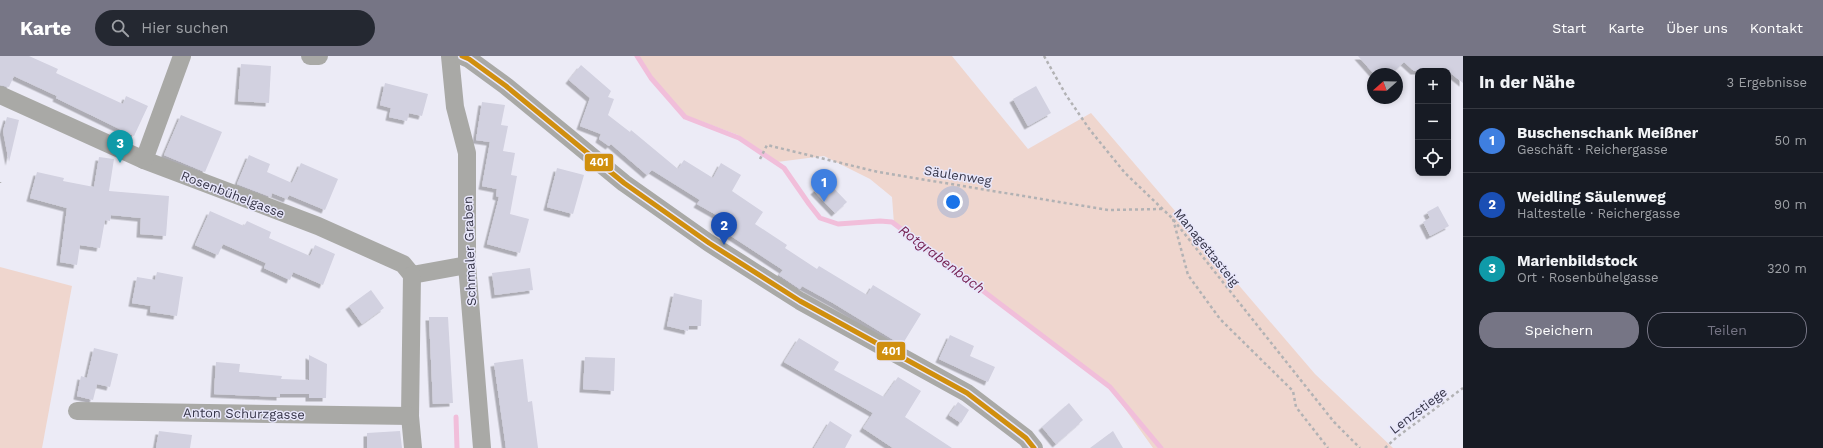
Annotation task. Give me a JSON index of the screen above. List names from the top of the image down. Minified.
{"streets":{"street":["Rosenbühelgasse","Schmaler Graben","Anton Schurzgasse"],"path":["Säulenweg","Managettasteig","Lenzstiege"]},"crossings":[["Säulenweg","Managettasteig"]],"water":["Rotgrabenbach"],"lines":["transit line 401"],"north":"left","page":{"header":"Karte","search":"Hier suchen","nav":["Start","Karte","Über uns","Kontakt"],"heading":["In der Nähe","3 Ergebnisse"],"map_buttons":["+","−"],"list":[{"mark":"1","name":"Buschenschank Meißner","note":"Geschäft · Reichergasse","value":"50 m"},{"mark":"2","name":"Weidling Säulenweg","note":"Haltestelle · Reichergasse","value":"90 m"},{"mark":"3","name":"Marienbildstock","note":"Ort · Rosenbühelgasse","value":"320 m"}],"pins":["3","1","2"],"buttons":["Speichern","Teilen"]}}
